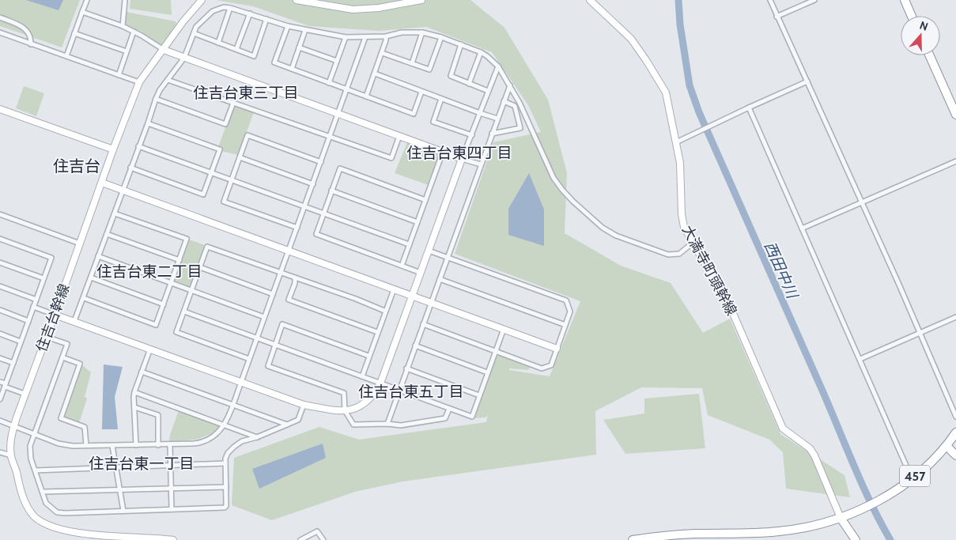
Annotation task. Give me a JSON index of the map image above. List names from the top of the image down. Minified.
{"streets":{"highway":["457"],"street":["大満寺町頭幹線","住吉台幹線"]},"crossings":[["大満寺町頭幹線","457"]],"districts":["住吉台東三丁目","住吉台東四丁目","住吉台","住吉台東二丁目","住吉台東五丁目","住吉台東一丁目"],"water":["西田中川"],"north":"top"}
